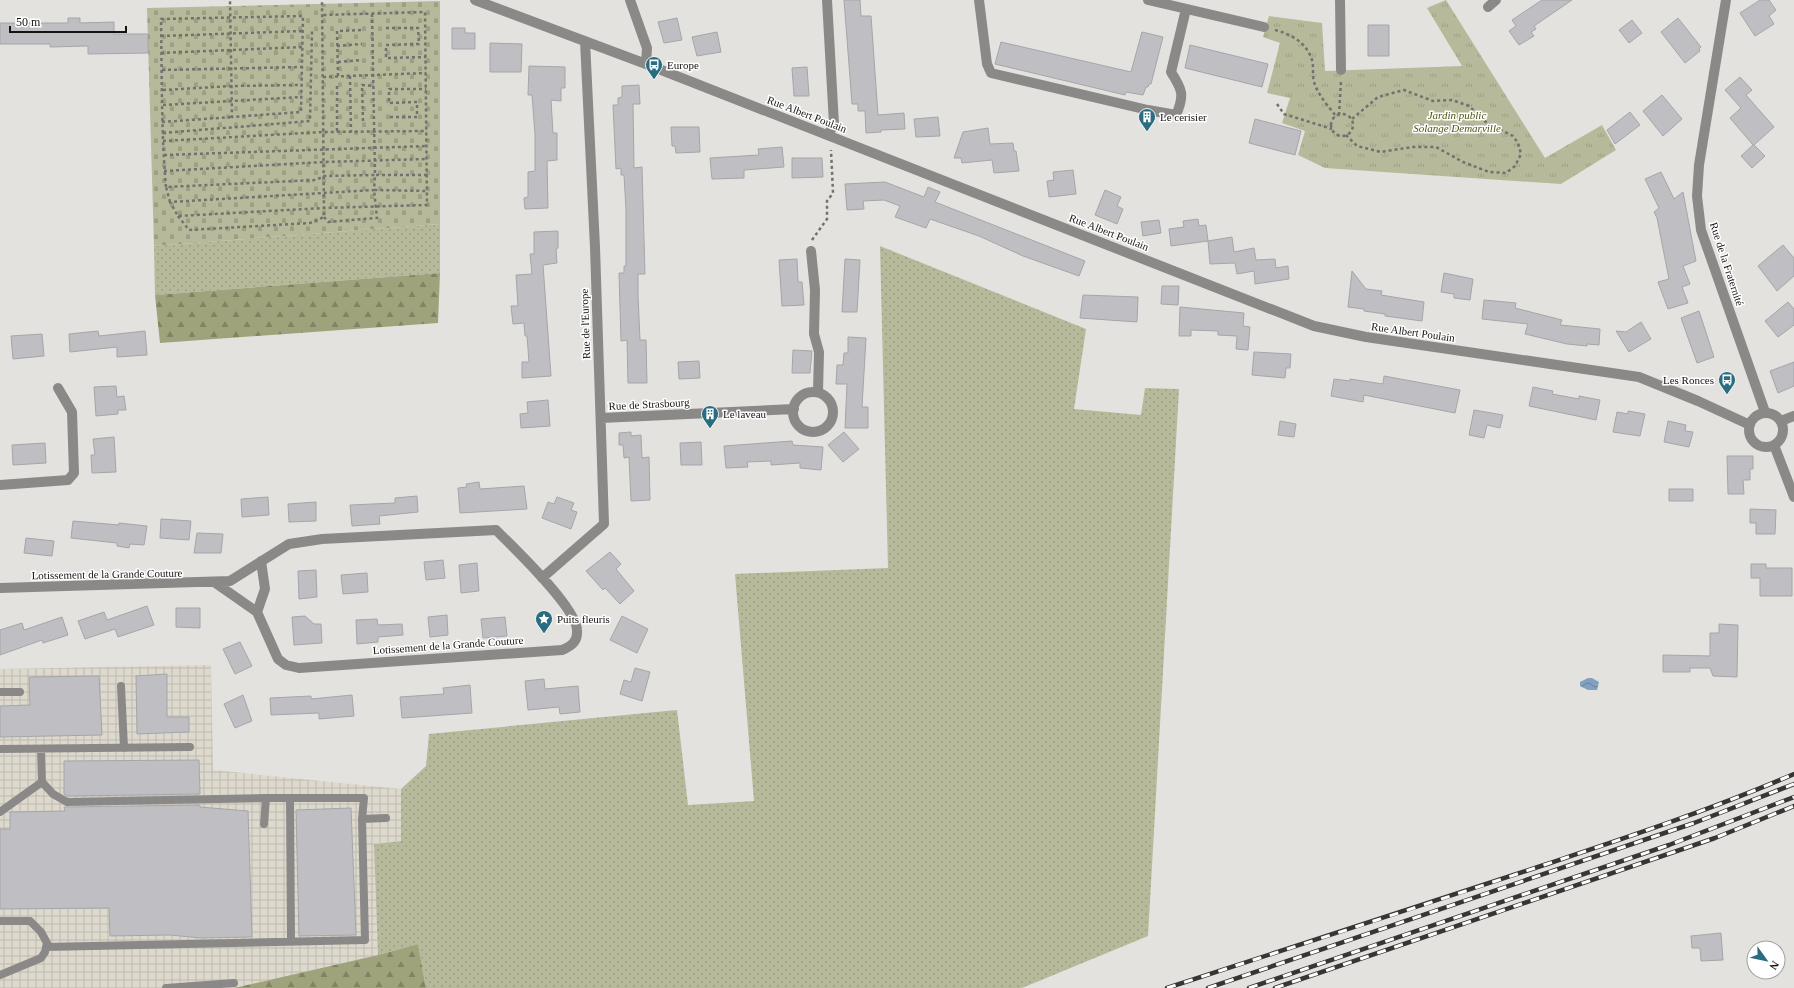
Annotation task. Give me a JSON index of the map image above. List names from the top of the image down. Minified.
{"streets":{"street":["Rue Albert Poulain","Rue de la Fraternité","Rue de l'Europe","Rue de Strasbourg","Lotissement de la Grande Couture"]},"crossings":[["Rue Albert Poulain","Rue de la Fraternité"],["Rue Albert Poulain","Rue de l'Europe"],["Rue de l'Europe","Rue de Strasbourg"],["Rue de l'Europe","Lotissement de la Grande Couture"]],"parks":["Jardin public Solange Demarville"],"places":{"bus stop":["Europe","Les Ronces"],"building":["Le cerisier","Le laveau"],"place":["Puits fleuris"]},"scale_bar":"50 m","north":"bottom right"}
